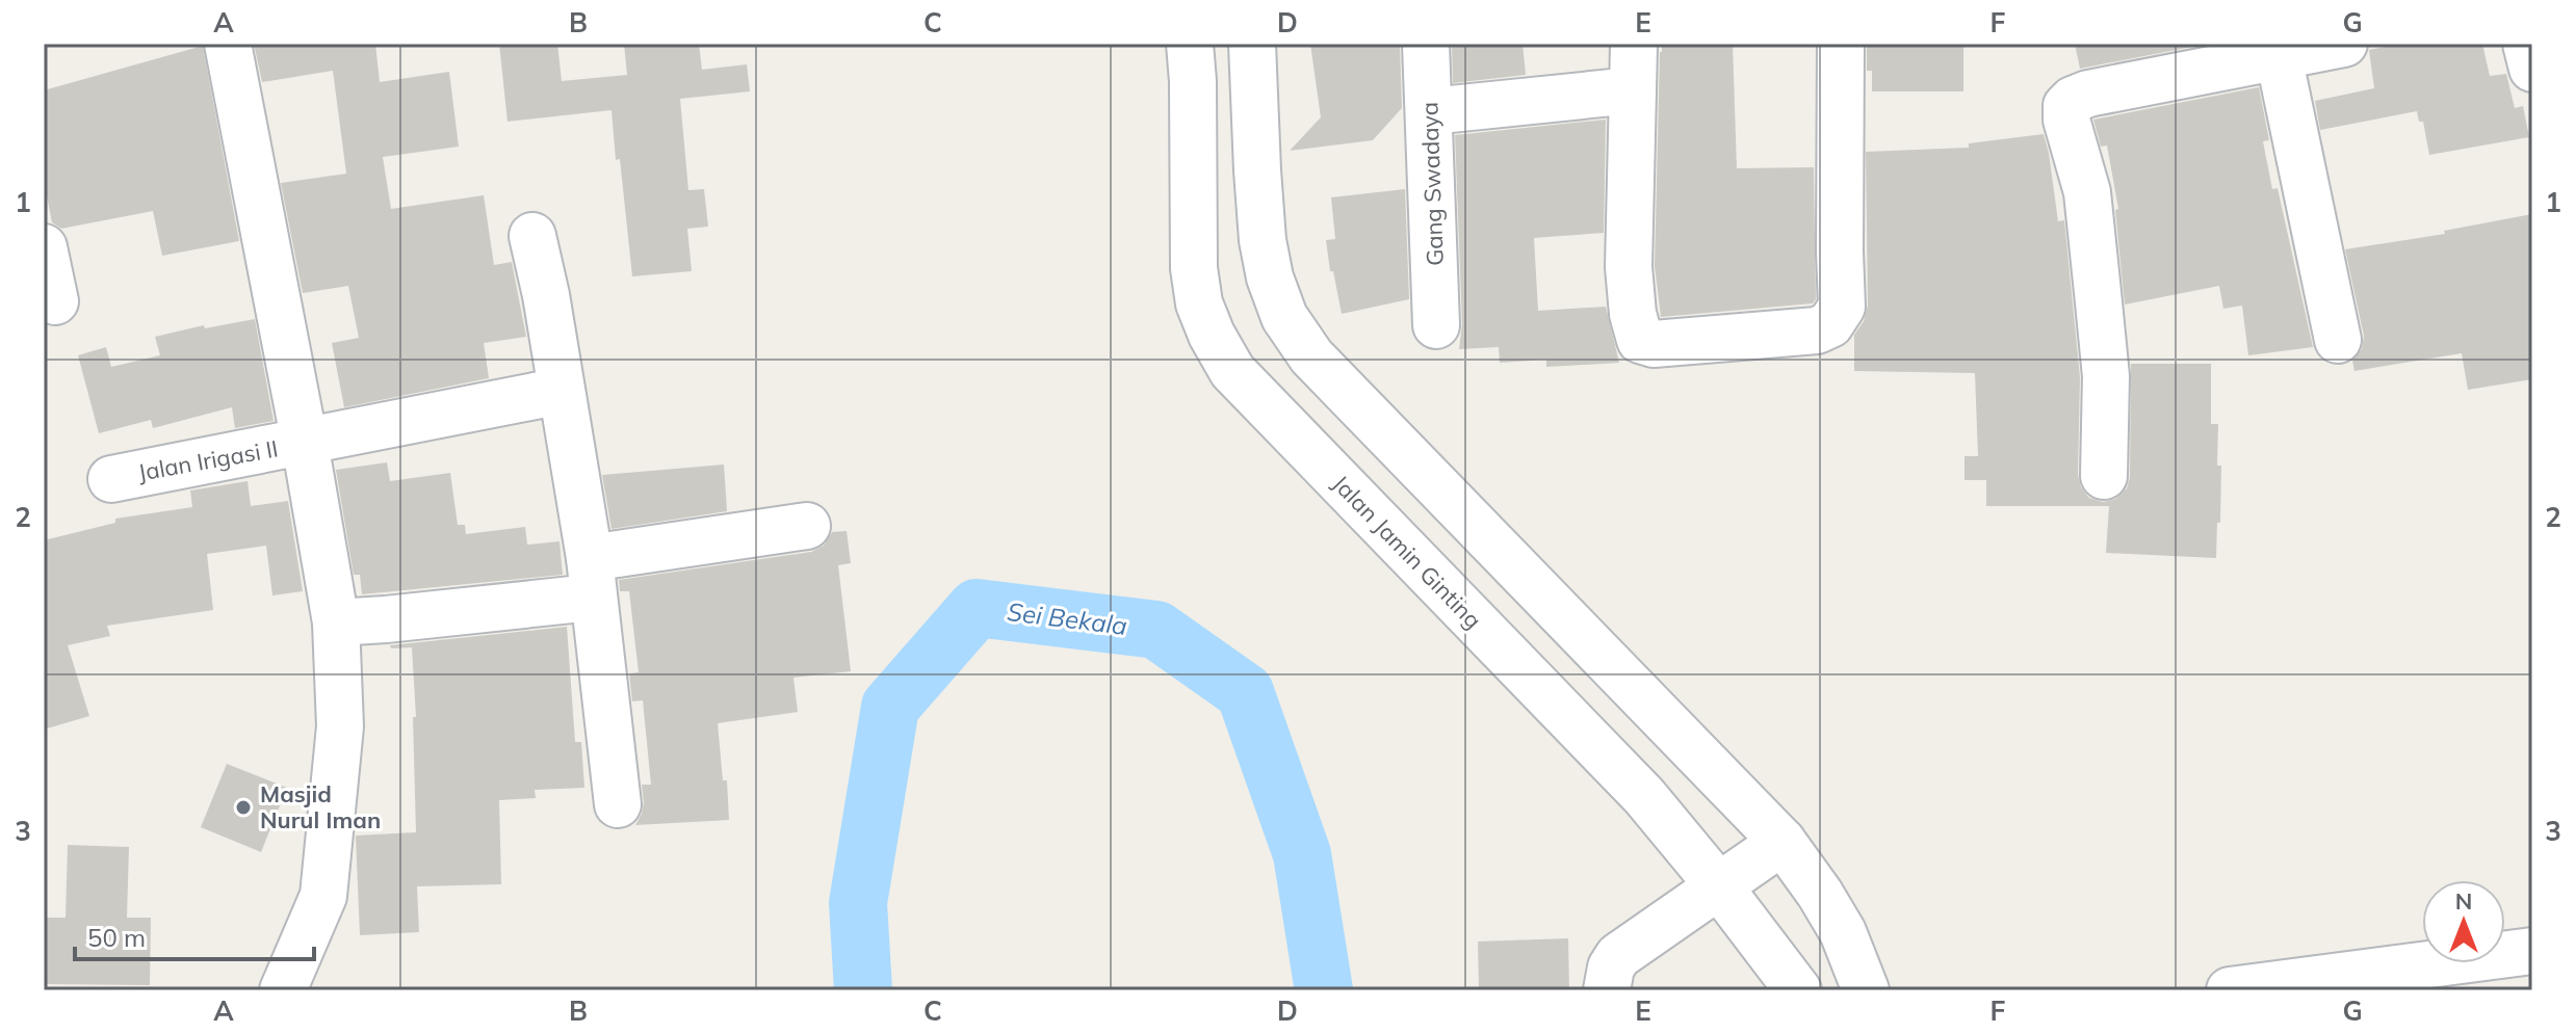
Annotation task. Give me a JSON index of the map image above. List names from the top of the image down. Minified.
{"streets":{"street":["Gang Swadaya","Jalan Irigasi II","Jalan Jamin Ginting"]},"water":["Sei Bekala"],"places":["Masjid Nurul Iman"],"scale_bar":"50 m","north":"top","grid":{"columns":["A","B","C","D","E","F","G"],"rows":["1","2","3"]}}
